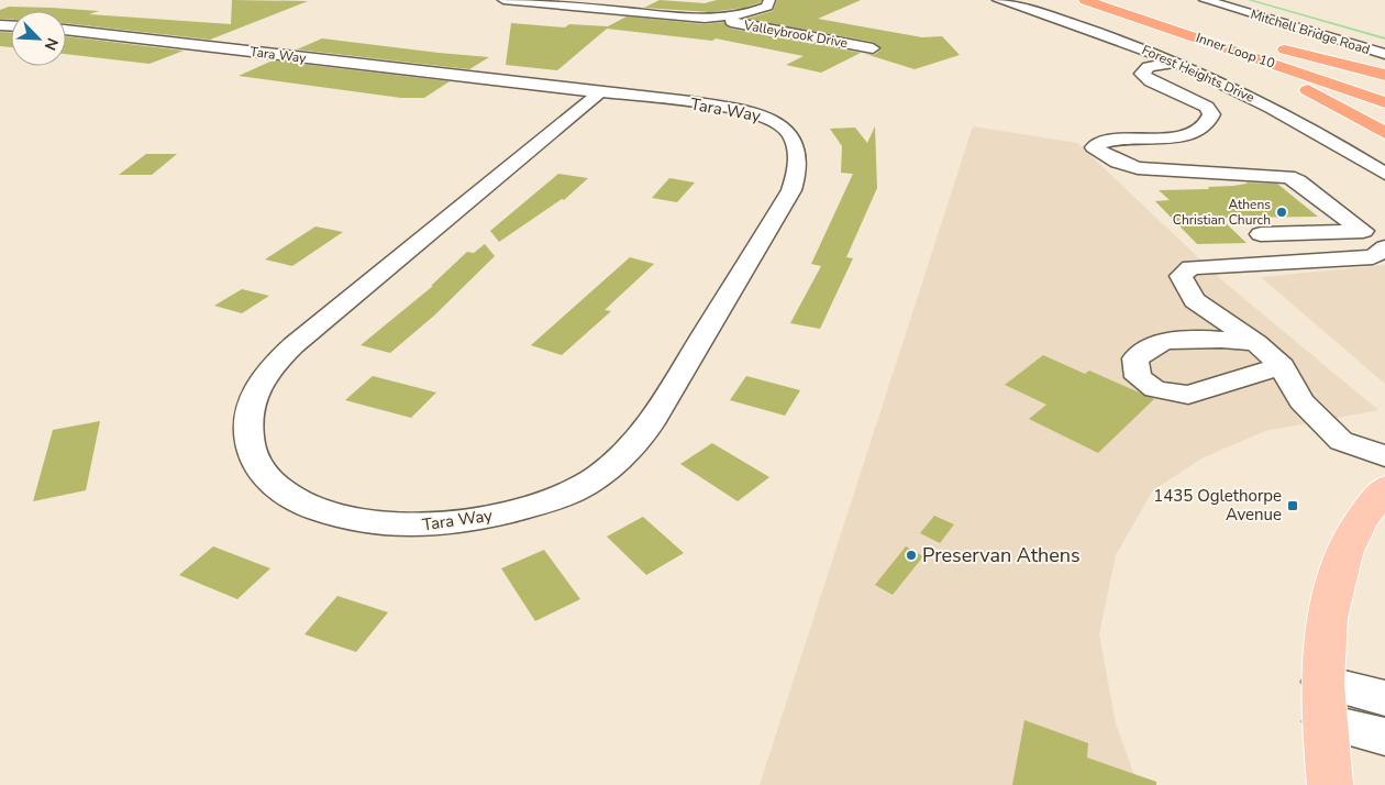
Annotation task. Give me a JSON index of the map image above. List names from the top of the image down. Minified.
{"streets":{"highway":["Inner Loop 10"],"street":["Mitchell Bridge Road","Valleybrook Drive","Tara Way","Forest Heights Drive"]},"places":{"other":["Athens Christian Church","Preservan Athens"],"transit":["1435 Oglethorpe Avenue"]},"north":"bottom right"}
